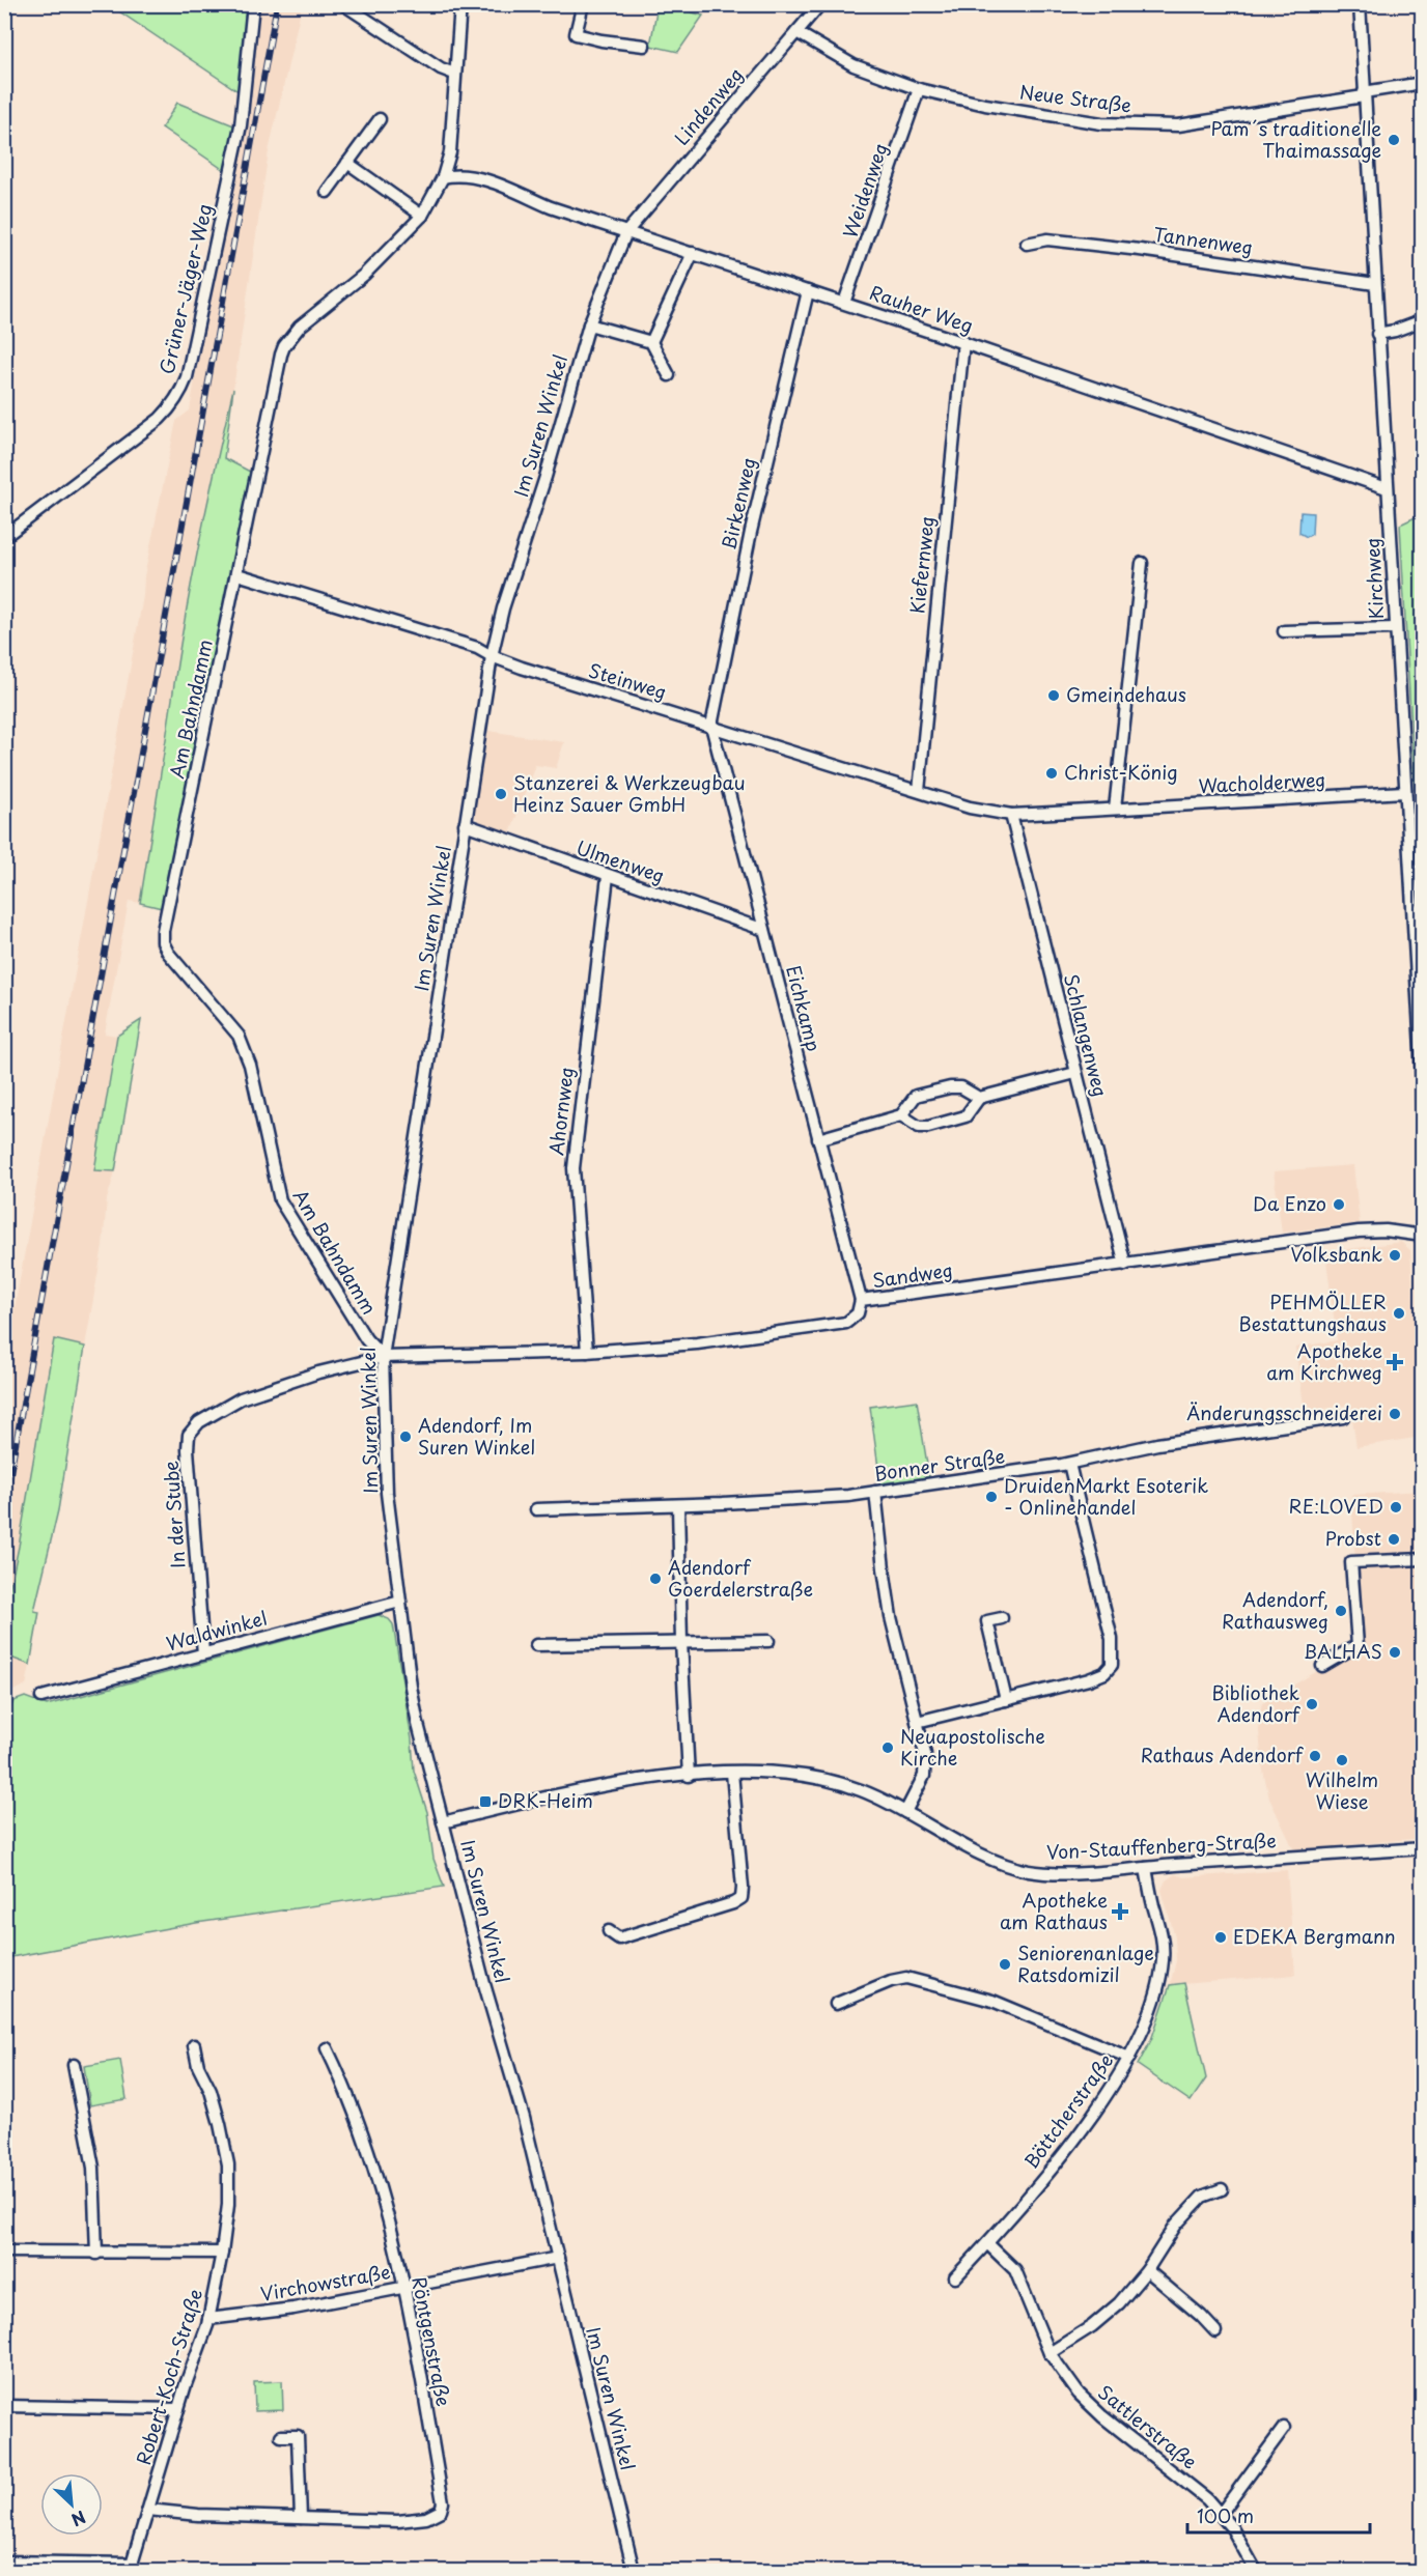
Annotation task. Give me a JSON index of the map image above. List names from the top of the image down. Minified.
{"streets":{"street":["Neue Straße","Lindenweg","Weidenweg","Tannenweg","Grüner-Jäger-Weg","Rauher Weg","Im Suren Winkel","Birkenweg","Kiefernweg","Kirchweg","Steinweg","Am Bahndamm","Wacholderweg","Ulmenweg","Eichkamp","Schlangenweg","Ahornweg","Sandweg","Bonner Straße","In der Stube","Waldwinkel","Von-Stauffenberg-Straße","Böttcherstraße","Virchowstraße","Röntgenstraße","Robert-Koch-Straße","Sattlerstraße"]},"crossings":[["Neue Straße","Lindenweg"],["Neue Straße","Weidenweg"],["Neue Straße","Kirchweg"],["Lindenweg","Rauher Weg"],["Lindenweg","Im Suren Winkel"],["Weidenweg","Rauher Weg"],["Tannenweg","Kirchweg"],["Rauher Weg","Im Suren Winkel"],["Rauher Weg","Birkenweg"],["Rauher Weg","Kiefernweg"],["Rauher Weg","Kirchweg"],["Rauher Weg","Am Bahndamm"],["Im Suren Winkel","Steinweg"],["Im Suren Winkel","Am Bahndamm"],["Im Suren Winkel","Ulmenweg"],["Im Suren Winkel","Sandweg"],["Im Suren Winkel","In der Stube"],["Im Suren Winkel","Waldwinkel"],["Im Suren Winkel","Von-Stauffenberg-Straße"],["Im Suren Winkel","Virchowstraße"],["Birkenweg","Steinweg"],["Birkenweg","Eichkamp"],["Kiefernweg","Steinweg"],["Kirchweg","Wacholderweg"],["Steinweg","Am Bahndamm"],["Steinweg","Wacholderweg"],["Steinweg","Eichkamp"],["Steinweg","Schlangenweg"],["Am Bahndamm","Sandweg"],["Am Bahndamm","In der Stube"],["Wacholderweg","Schlangenweg"],["Ulmenweg","Eichkamp"],["Ulmenweg","Ahornweg"],["Eichkamp","Sandweg"],["Schlangenweg","Sandweg"],["Ahornweg","Sandweg"],["Sandweg","In der Stube"],["In der Stube","Waldwinkel"],["Von-Stauffenberg-Straße","Böttcherstraße"],["Böttcherstraße","Sattlerstraße"],["Virchowstraße","Röntgenstraße"],["Virchowstraße","Robert-Koch-Straße"],["Röntgenstraße","Robert-Koch-Straße"]],"places":{"other":["Pam´s traditionelle Thaimassage","Gmeindehaus","Christ-König","Stanzerei & Werkzeugbau Heinz Sauer GmbH","Da Enzo","Volksbank","PEHMÖLLER Bestattungshaus","Änderungsschneiderei","Adendorf, Im Suren Winkel","DruidenMarkt Esoterik - Onlinehandel","RE:LOVED","Probst","Adendorf Goerdelerstraße","Adendorf, Rathausweg","BALHAS","Bibliothek Adendorf","Neuapostolische Kirche","Rathaus Adendorf","Wilhelm Wiese","EDEKA Bergmann","Seniorenanlage Ratsdomizil"],"health":["Apotheke am Kirchweg","Apotheke am Rathaus"],"transit":["DRK-Heim"]},"scale_bar":"100 m","north":"bottom right"}
